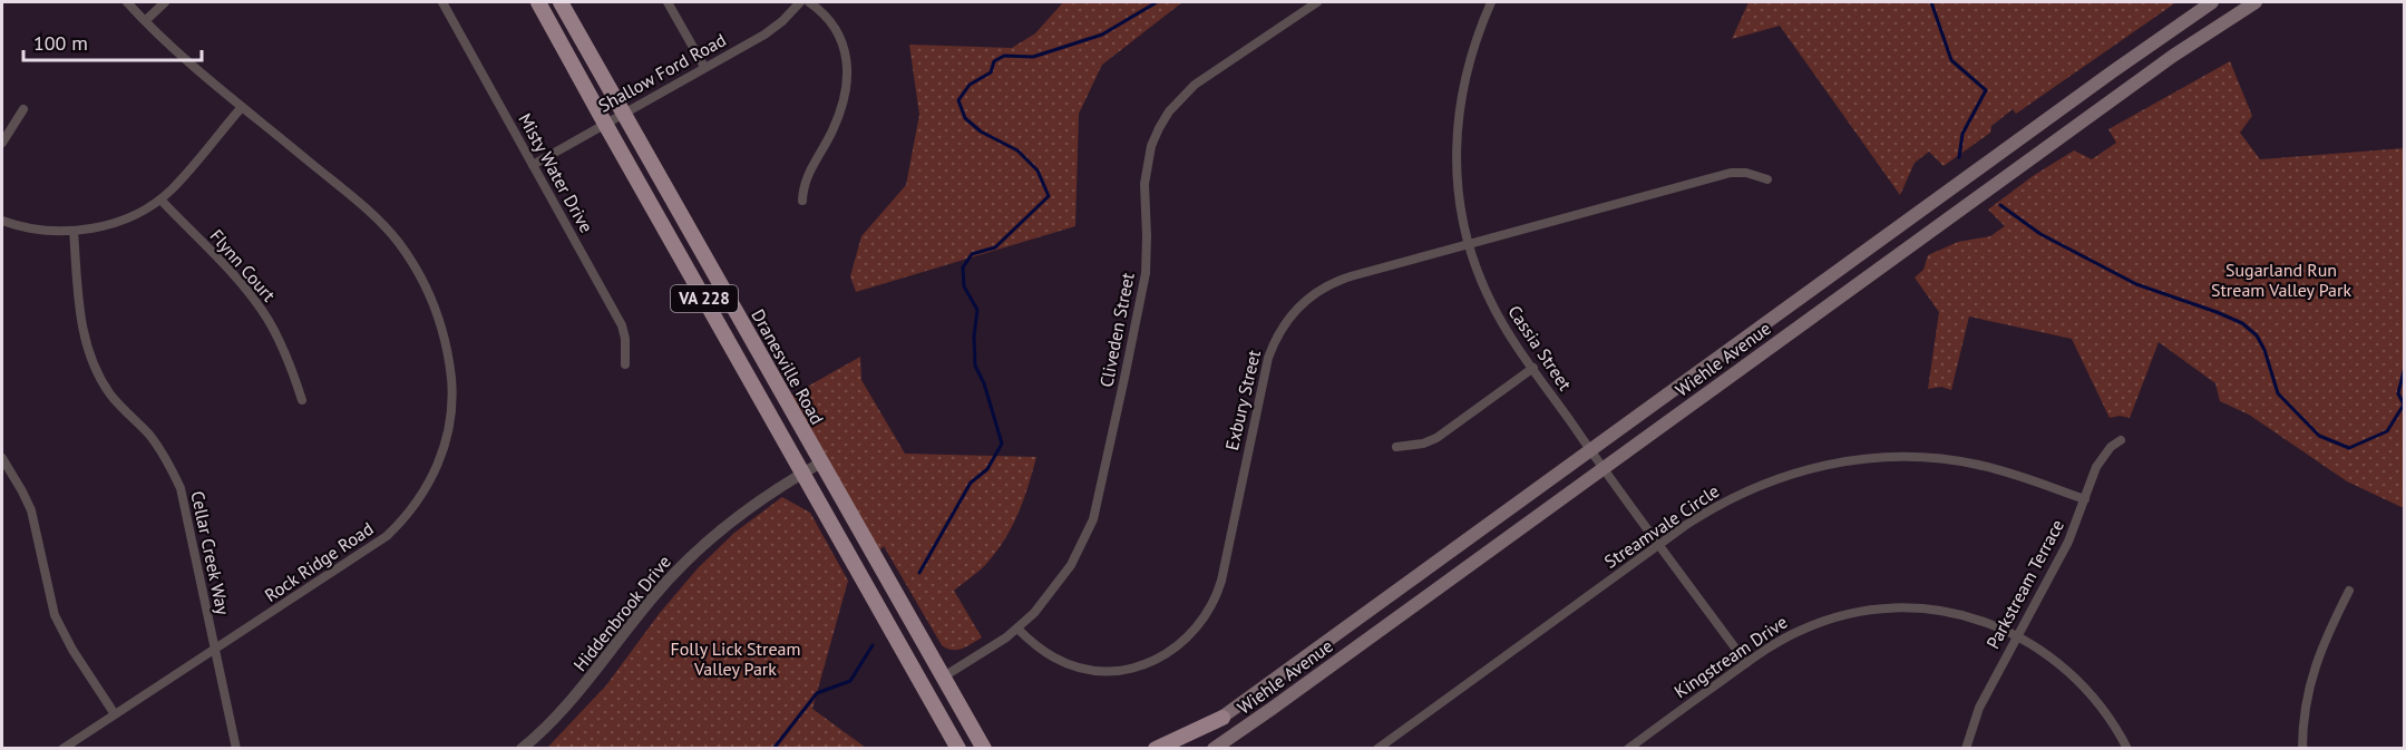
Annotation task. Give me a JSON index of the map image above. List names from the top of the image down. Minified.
{"streets":{"main road":["VA 228","Wiehle Avenue","Dranesville Road"],"street":["Shallow Ford Road","Misty Water Drive","Flynn Court","Cliveden Street","Cassia Street","Exbury Street","Streamvale Circle","Cellar Creek Way","Rock Ridge Road","Parkstream Terrace","Hiddenbrook Drive","Kingstream Drive"]},"crossings":[["Shallow Ford Road","Misty Water Drive"],["Shallow Ford Road","VA 228"],["Shallow Ford Road","Dranesville Road"],["VA 228","Hiddenbrook Drive"],["Cliveden Street","Dranesville Road"],["Cliveden Street","Exbury Street"],["Cassia Street","Wiehle Avenue"],["Cassia Street","Exbury Street"],["Cassia Street","Streamvale Circle"],["Cassia Street","Kingstream Drive"],["Dranesville Road","Hiddenbrook Drive"],["Streamvale Circle","Parkstream Terrace"],["Cellar Creek Way","Rock Ridge Road"],["Parkstream Terrace","Kingstream Drive"]],"parks":["Sugarland Run Stream Valley Park","Folly Lick Stream Valley Park"],"scale_bar":"100 m"}
